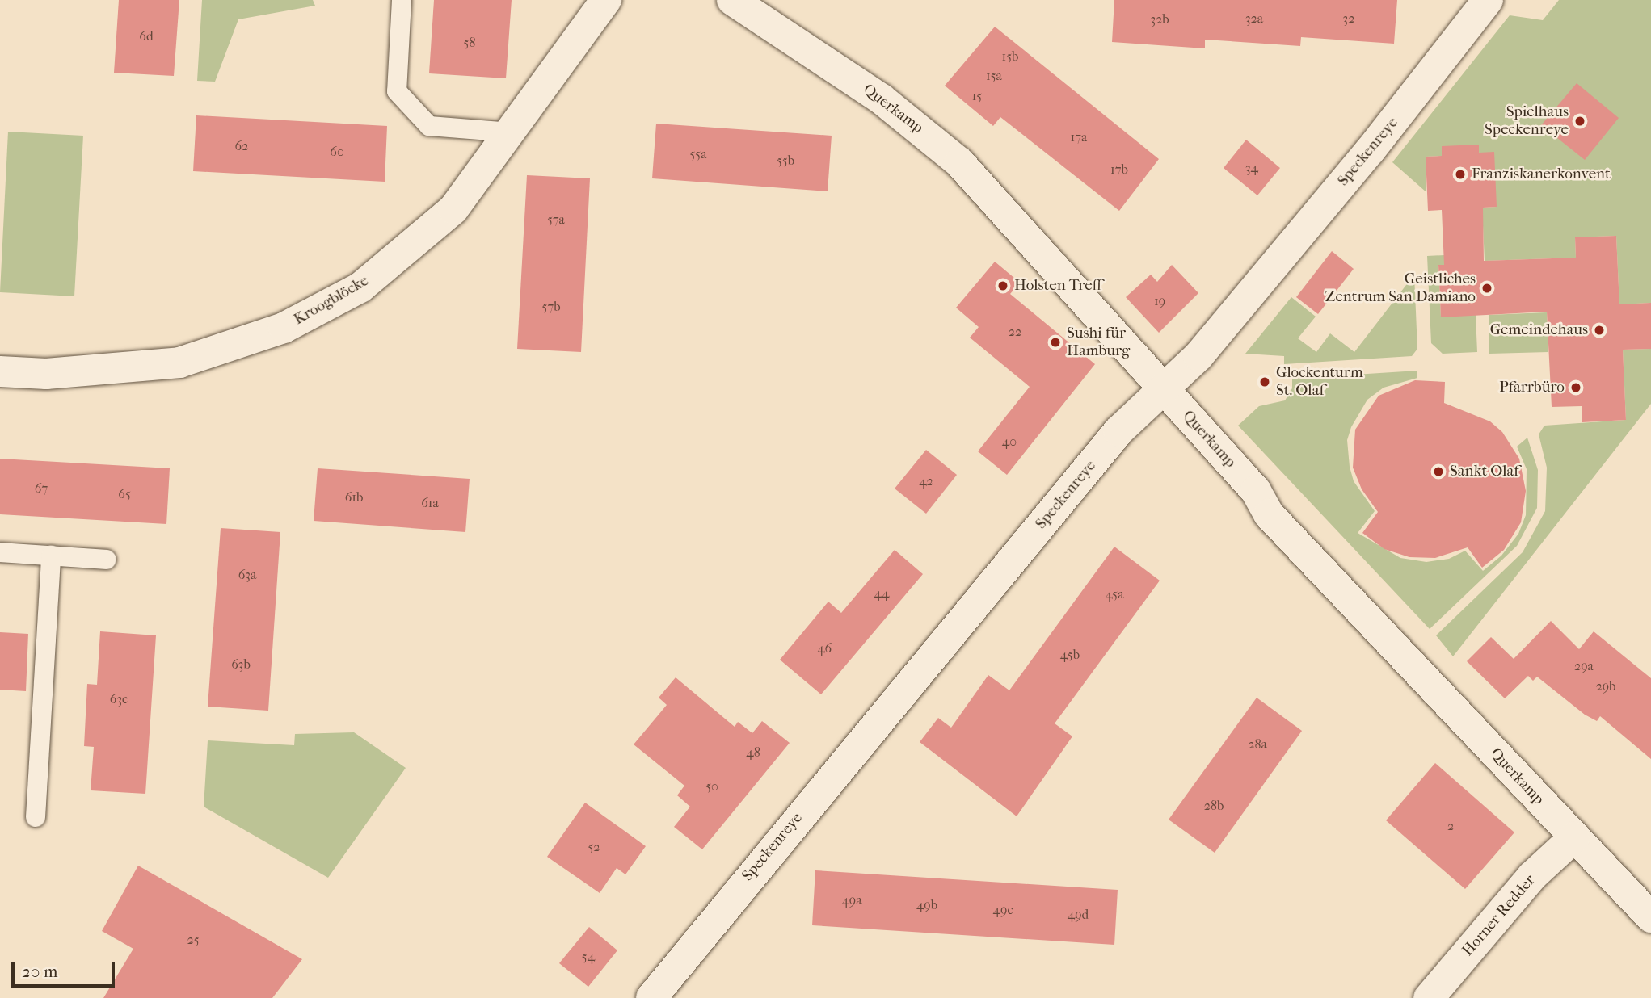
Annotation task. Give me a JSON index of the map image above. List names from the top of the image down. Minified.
{"streets":{"street":["Querkamp","Speckenreye","Kroogblöcke","Horner Redder"]},"crossings":[["Querkamp","Speckenreye"],["Querkamp","Horner Redder"]],"places":["Spielhaus Speckenreye","Franziskanerkonvent","Holsten Treff","Geistliches Zentrum San Damiano","Gemeindehaus","Sushi für Hamburg","Glockenturm St. Olaf","Pfarrbüro","Sankt Olaf"],"house_numbers":["32a","32","32b","6d","58","15b","15a","15","17a","62","60","55a","55b","34","17b","57a","19","57b","22","40","42","67","65","61b","61a","63a","44","45a","46","45b","63b","29a","29b","63c","28a","48","50","28b","2","52","49a","49b","49c","49d","25","54"],"scale_bar":"20 m"}
